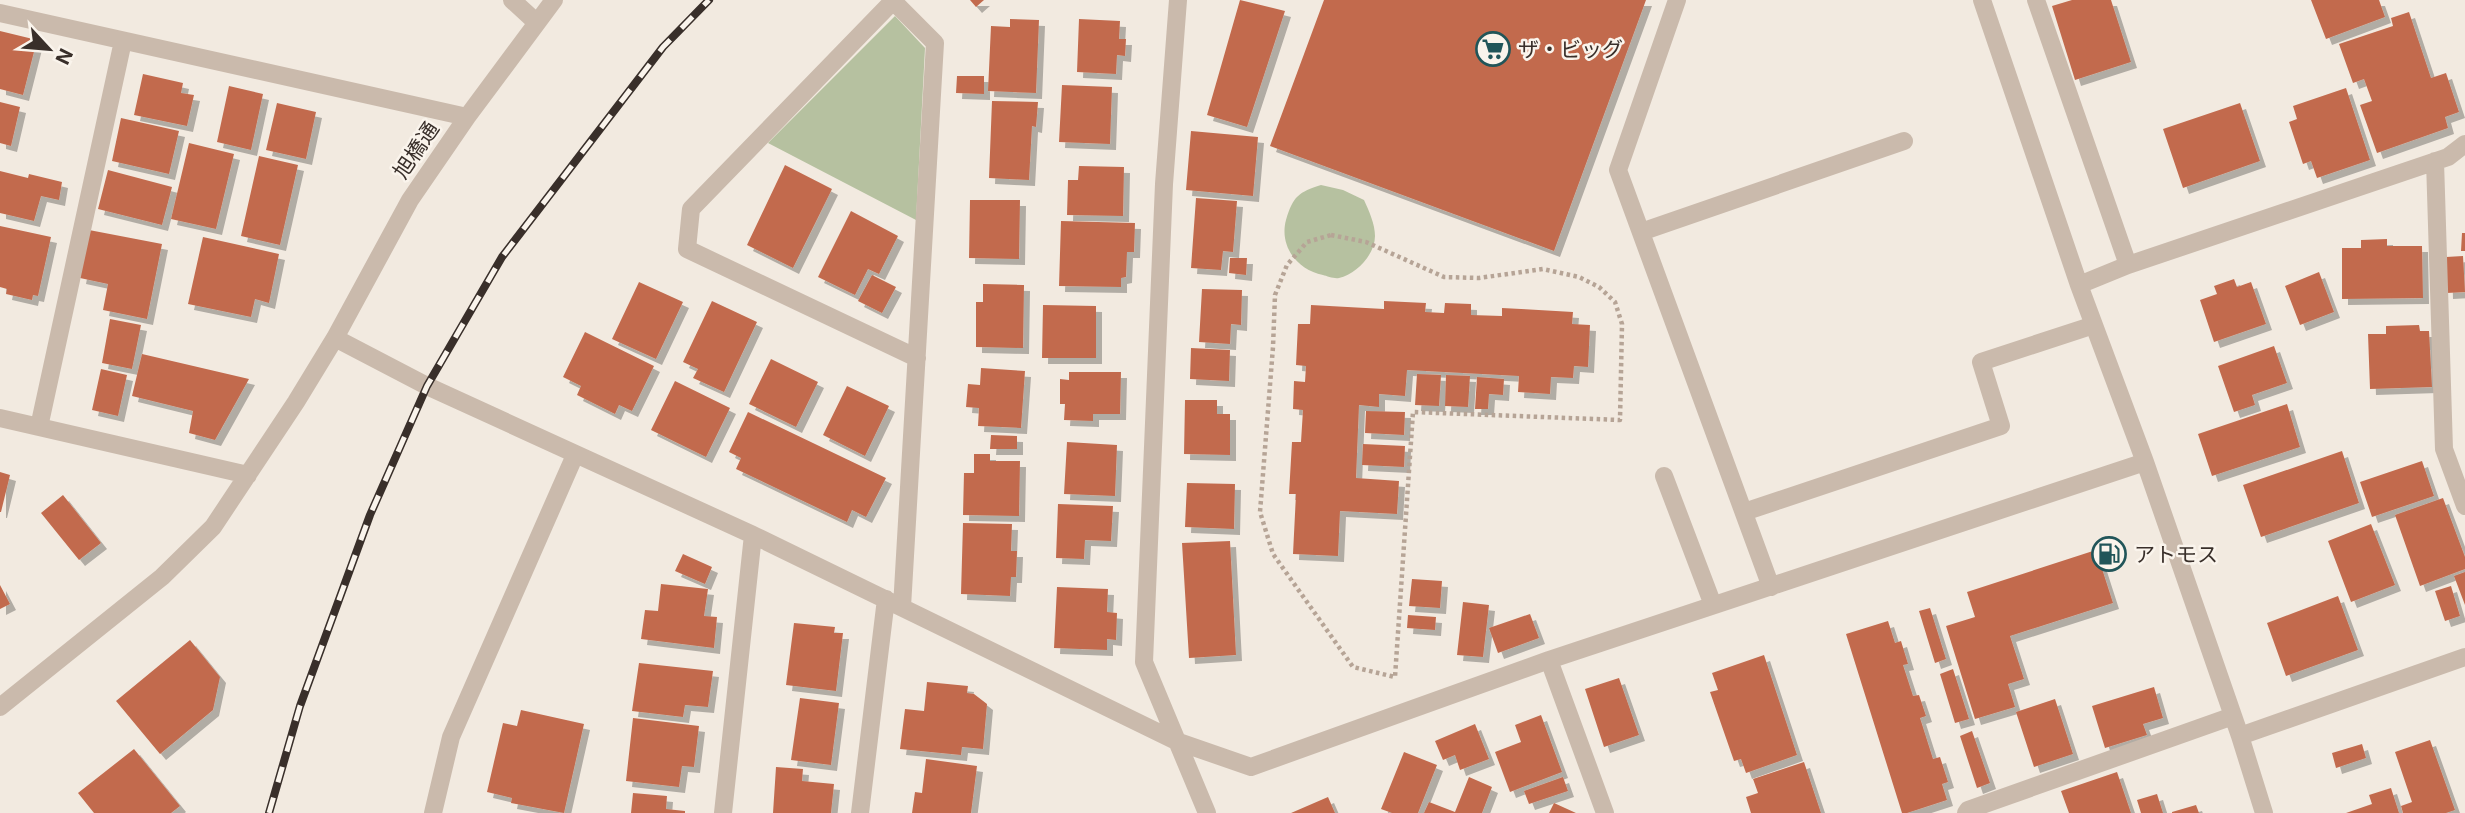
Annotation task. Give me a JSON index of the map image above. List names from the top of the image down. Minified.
{"streets":{"street":["旭橋通"]},"places":{"supermarket":["ザ・ビッグ"],"fuel station":["アトモス"]},"north":"bottom right"}
